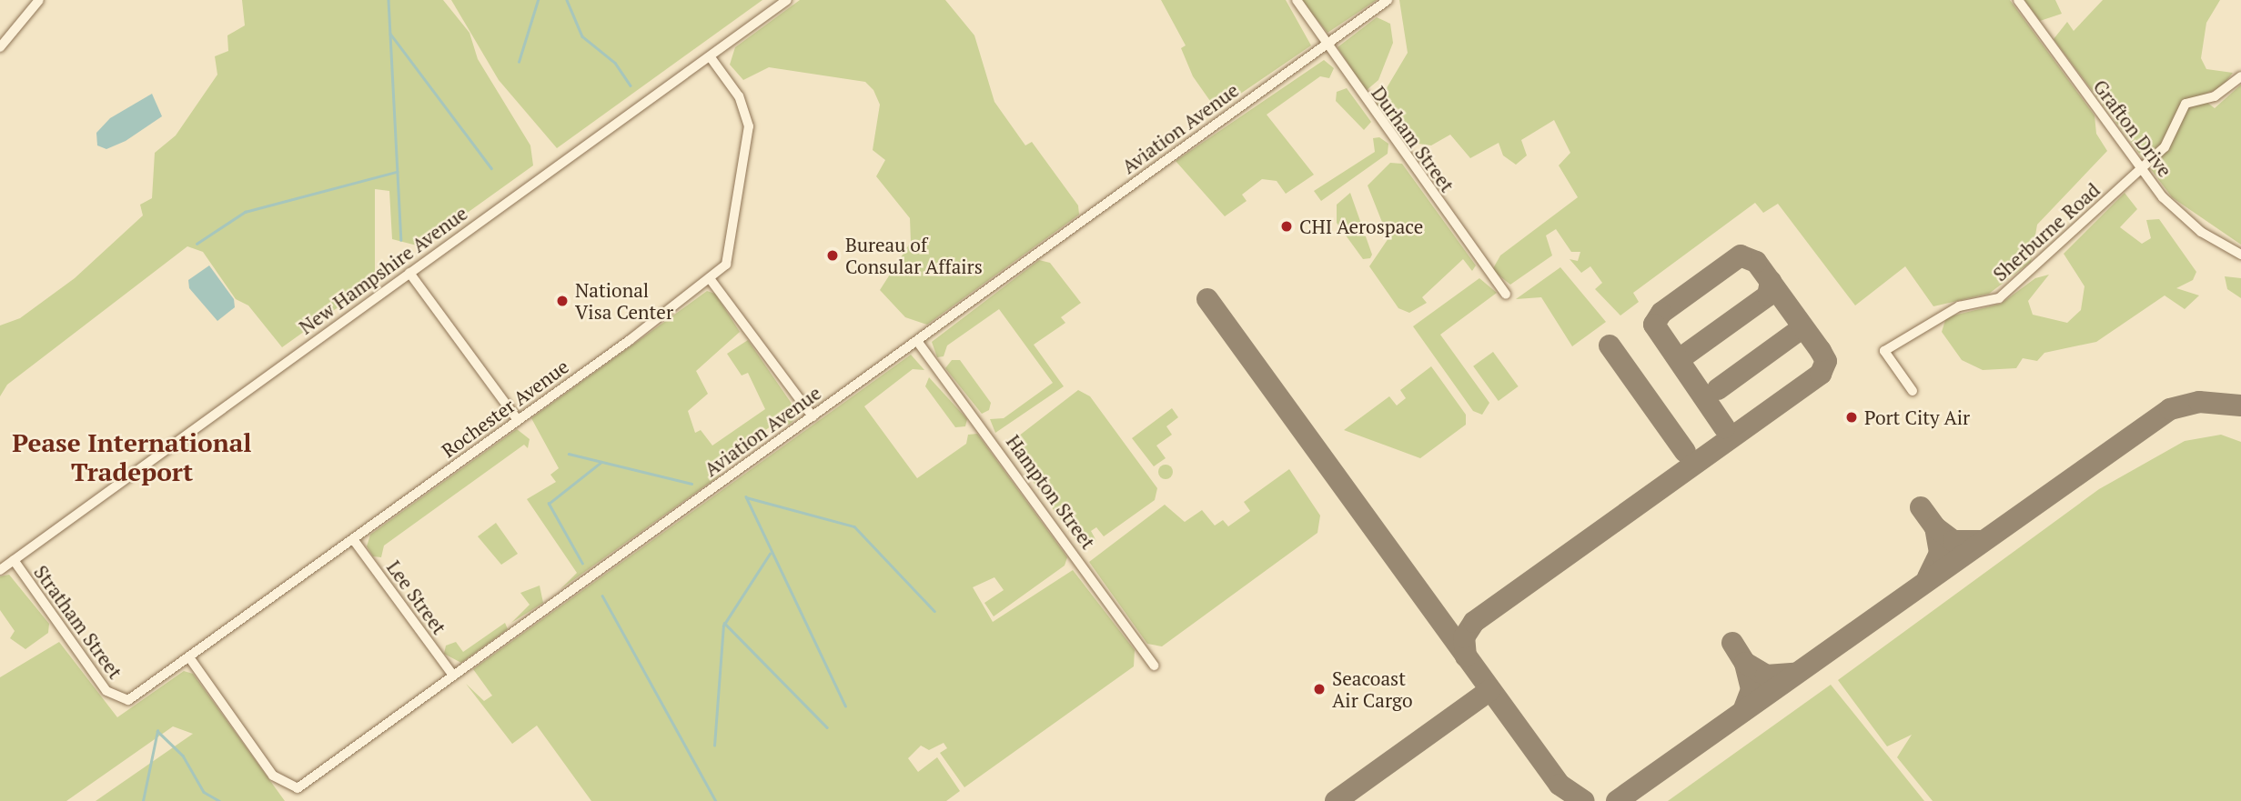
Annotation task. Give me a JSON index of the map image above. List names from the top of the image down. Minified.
{"streets":{"street":["Aviation Avenue","Grafton Drive","Durham Street","Sherburne Road","New Hampshire Avenue","Rochester Avenue","Hampton Street","Lee Street","Stratham Street"]},"crossings":[["Aviation Avenue","Durham Street"],["Aviation Avenue","Rochester Avenue"],["Aviation Avenue","Hampton Street"],["Aviation Avenue","Lee Street"],["Grafton Drive","Sherburne Road"],["New Hampshire Avenue","Rochester Avenue"],["New Hampshire Avenue","Stratham Street"],["Rochester Avenue","Lee Street"],["Rochester Avenue","Stratham Street"]],"districts":["Pease International Tradeport"],"places":["CHI Aerospace","Bureau of Consular Affairs","National Visa Center","Port City Air","Seacoast Air Cargo"]}
